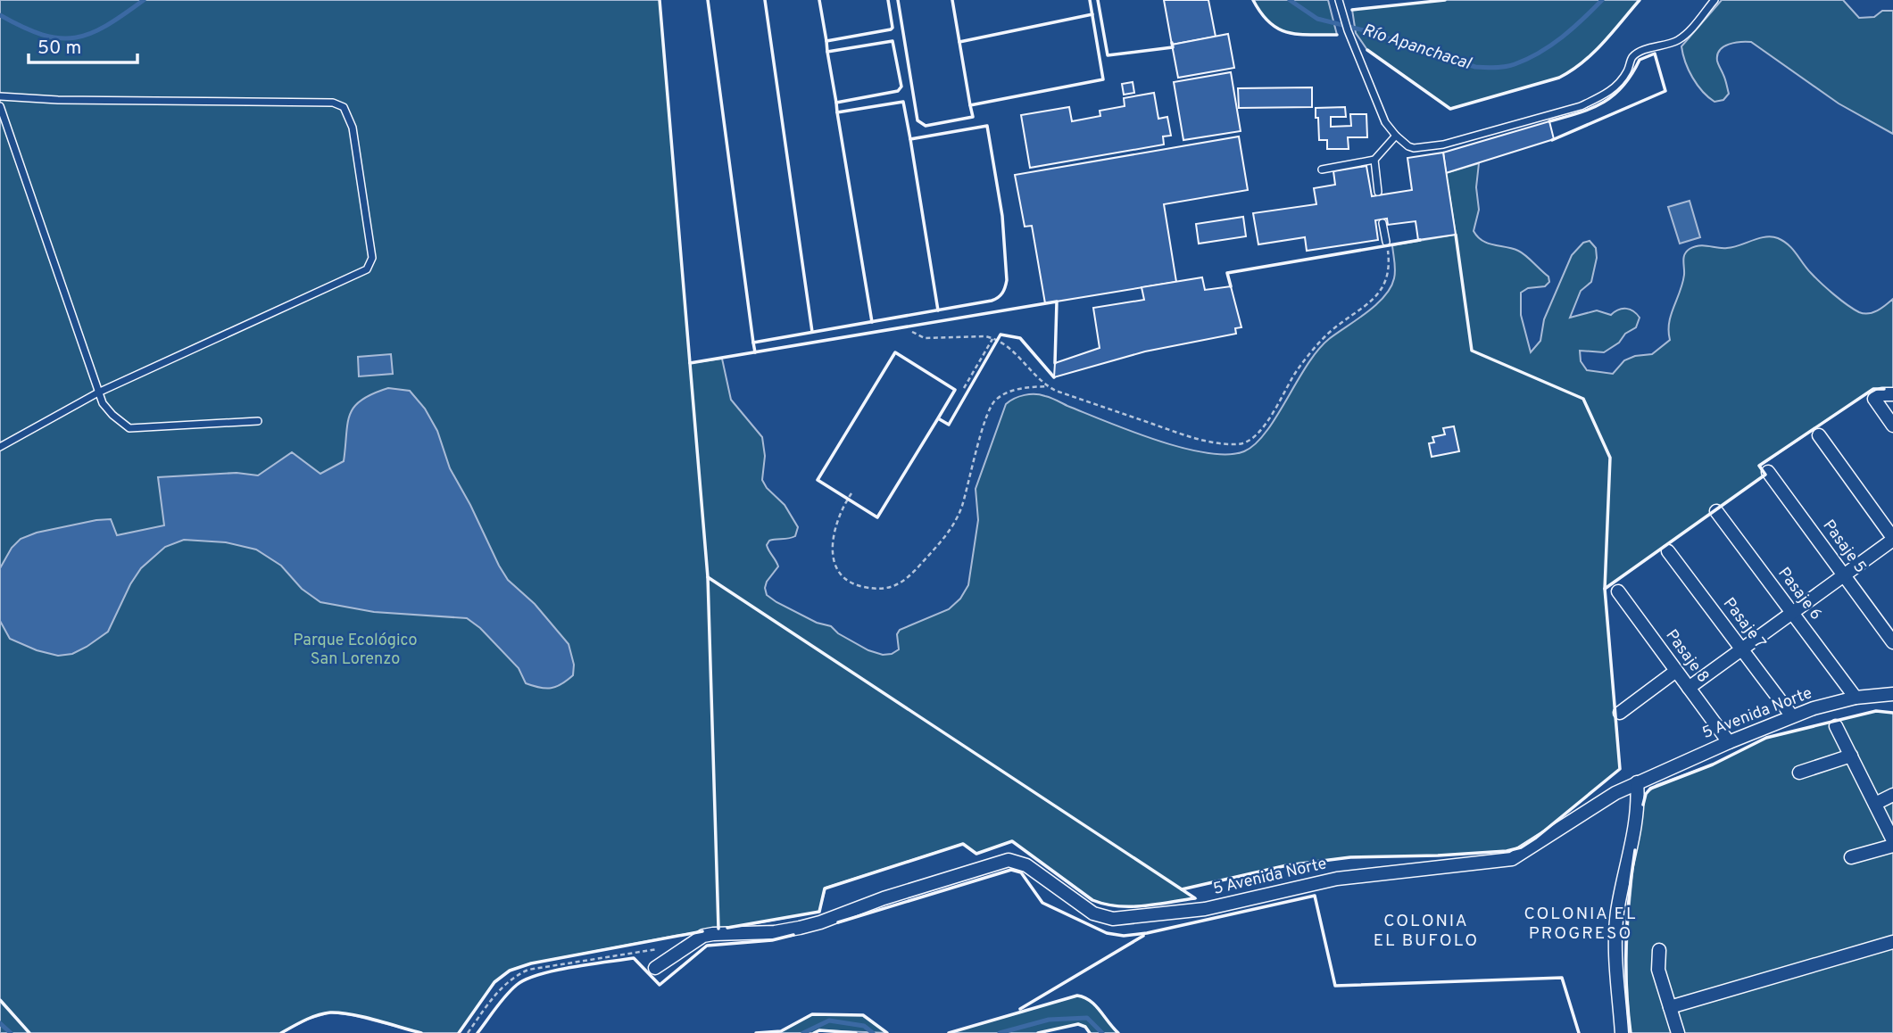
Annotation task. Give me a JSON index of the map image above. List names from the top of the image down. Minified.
{"streets":{"street":["Pasaje 5","Pasaje 6","Pasaje 7","Pasaje 8","5 Avenida Norte"]},"crossings":[["Pasaje 6","5 Avenida Norte"],["Pasaje 7","5 Avenida Norte"],["Pasaje 8","5 Avenida Norte"]],"districts":["COLONIA EL PROGRESO","COLONIA EL BUFOLO"],"water":["Río Apanchacal"],"parks":["Parque Ecológico San Lorenzo"],"scale_bar":"50 m"}
